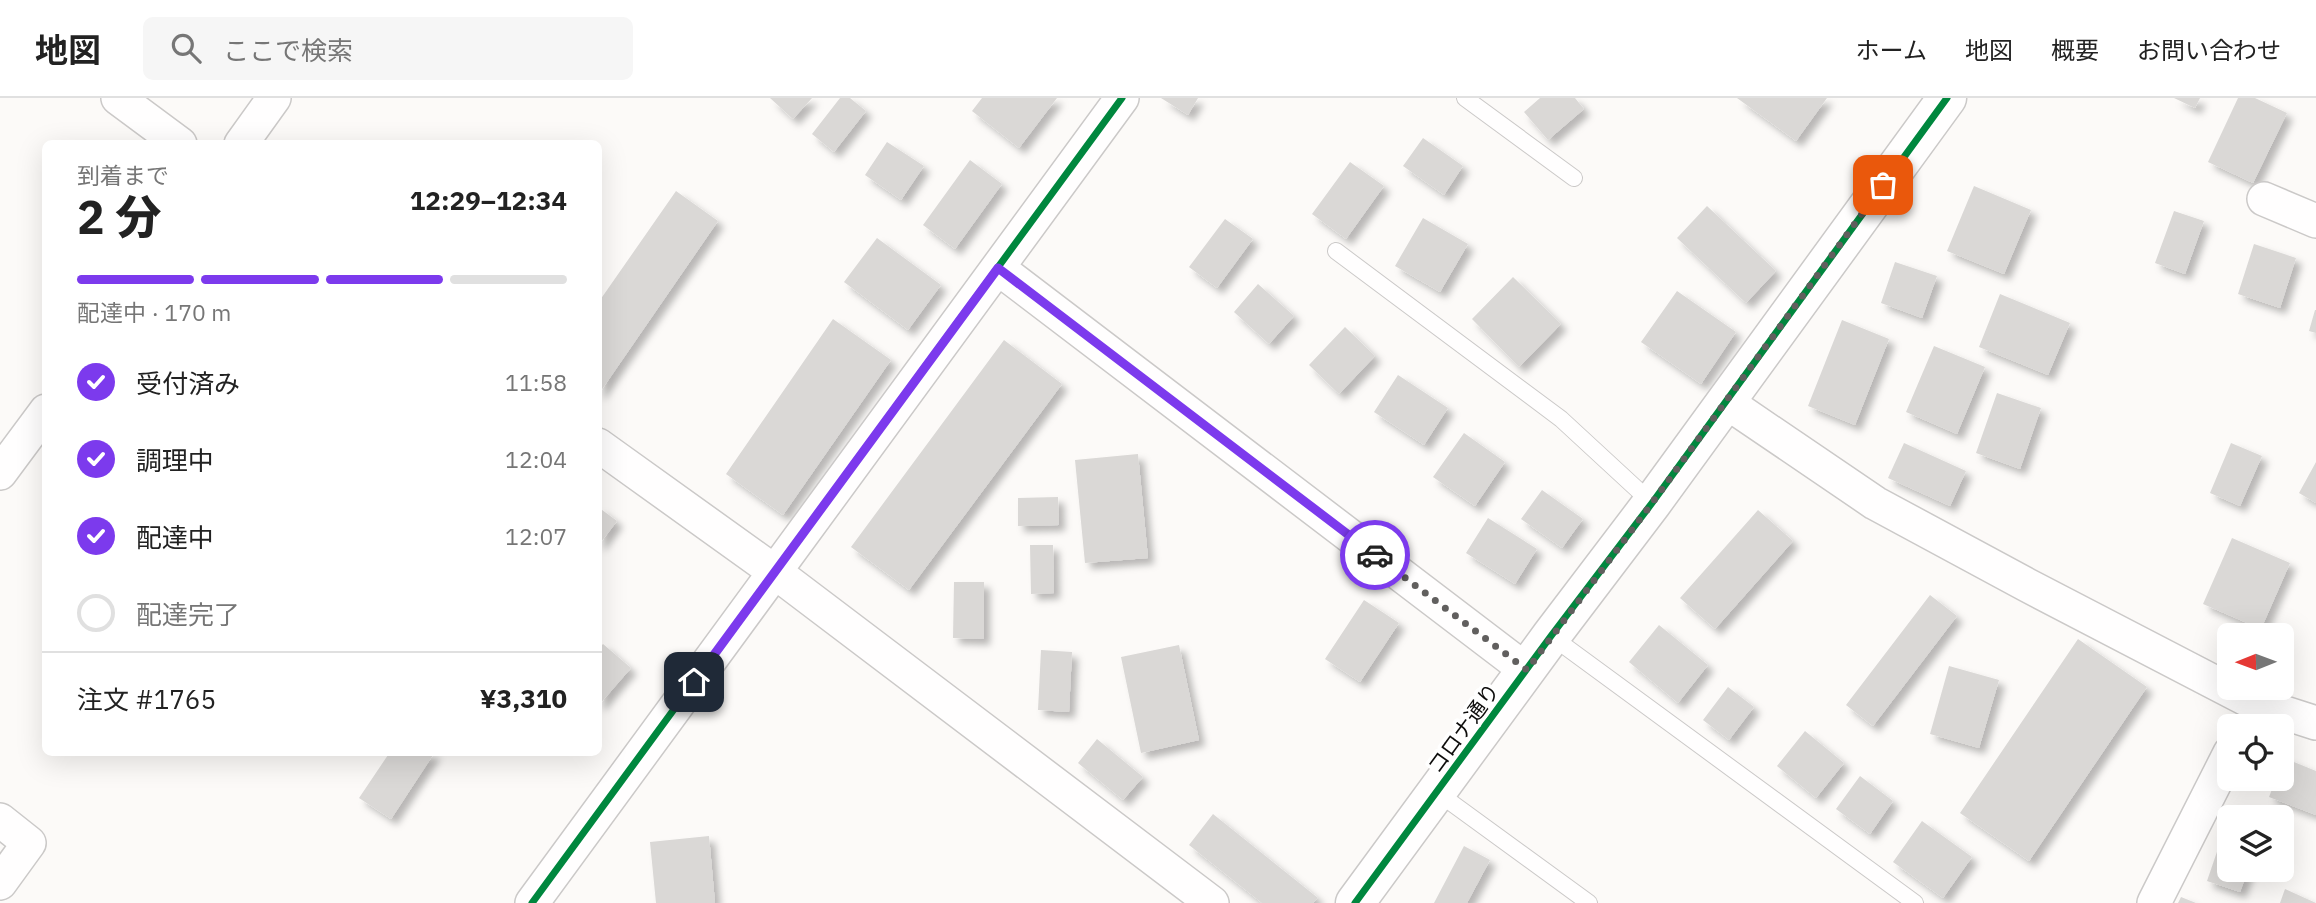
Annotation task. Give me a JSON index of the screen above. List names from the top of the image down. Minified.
{"streets":{"street":["コロナ通り"]},"north":"left","page":{"header":"地図","search":"ここで検索","nav":["ホーム","地図","概要","お問い合わせ"],"heading":["2 分","到着まで","12:29–12:34"],"panel":["注文 #1765","¥3,310"],"bar":"配達中 · 170 m","list":[["受付済み","11:58"],["調理中","12:04"],["配達中","12:07"],"配達完了"]}}
